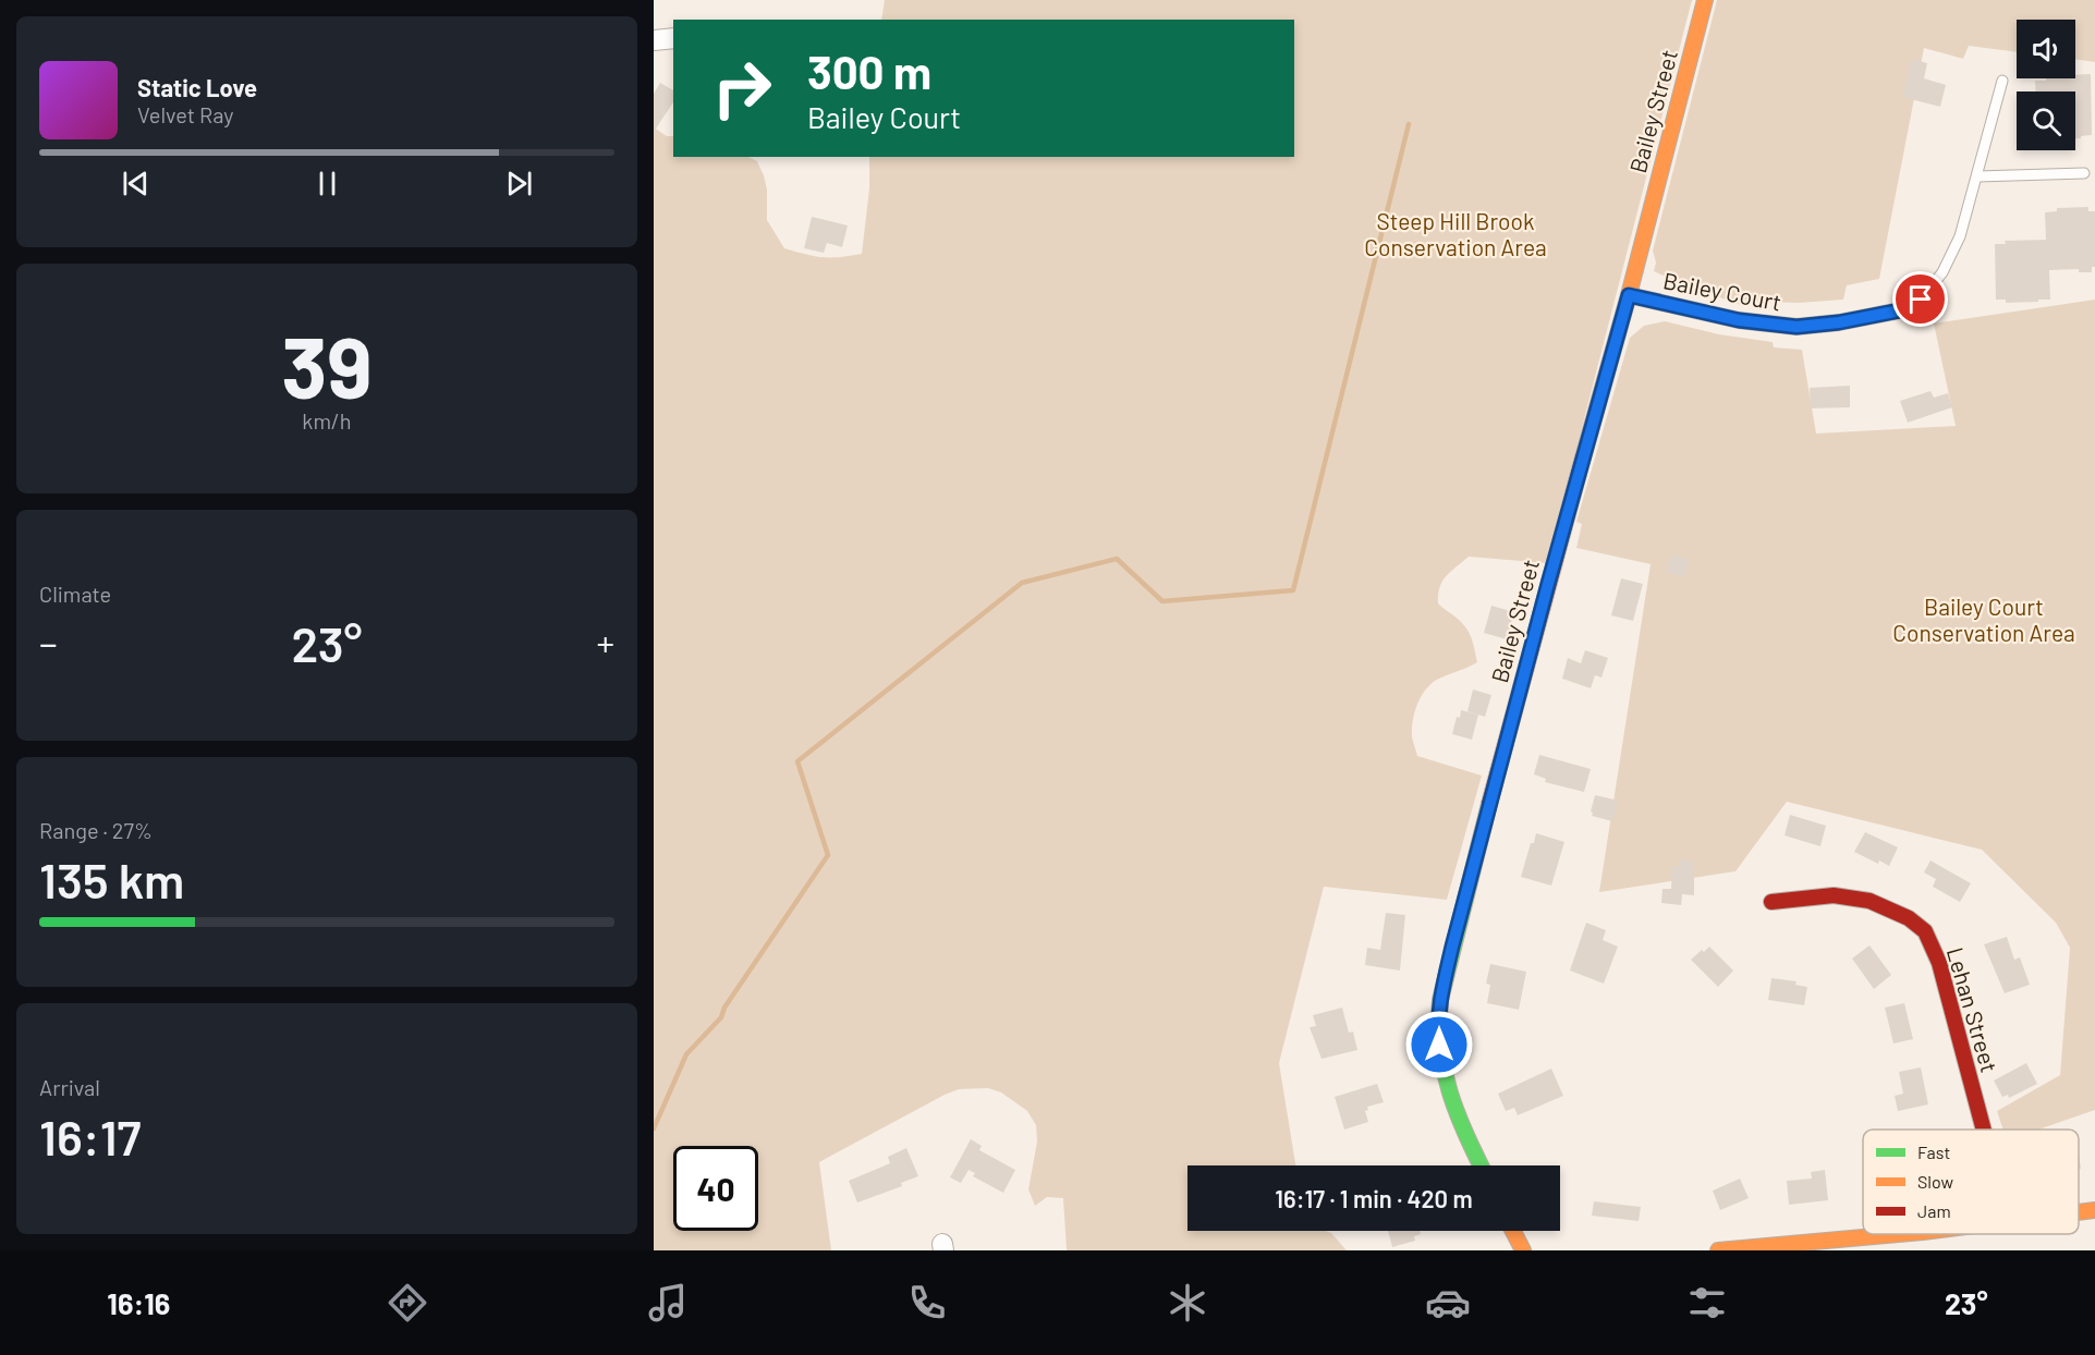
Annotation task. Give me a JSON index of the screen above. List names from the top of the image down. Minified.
{"streets":{"street":["Bailey Street","Bailey Court","Lehan Street"]},"crossings":[["Bailey Street","Bailey Court"]],"parks":["Steep Hill Brook Conservation Area","Bailey Court Conservation Area"],"legend":["Fast","Slow","Jam"],"page":{"turn":["300 m","Bailey Court"],"song":["Static Love","Velvet Ray"],"tile":[["39","km/h"],"Climate",["Range · 27%","135 km"],["Arrival","16:17"]],"heat":["−","23°","+"],"limit":"40","trip":"16:17 · 1 min · 420 m","tabs":["16:16","23°"]}}
